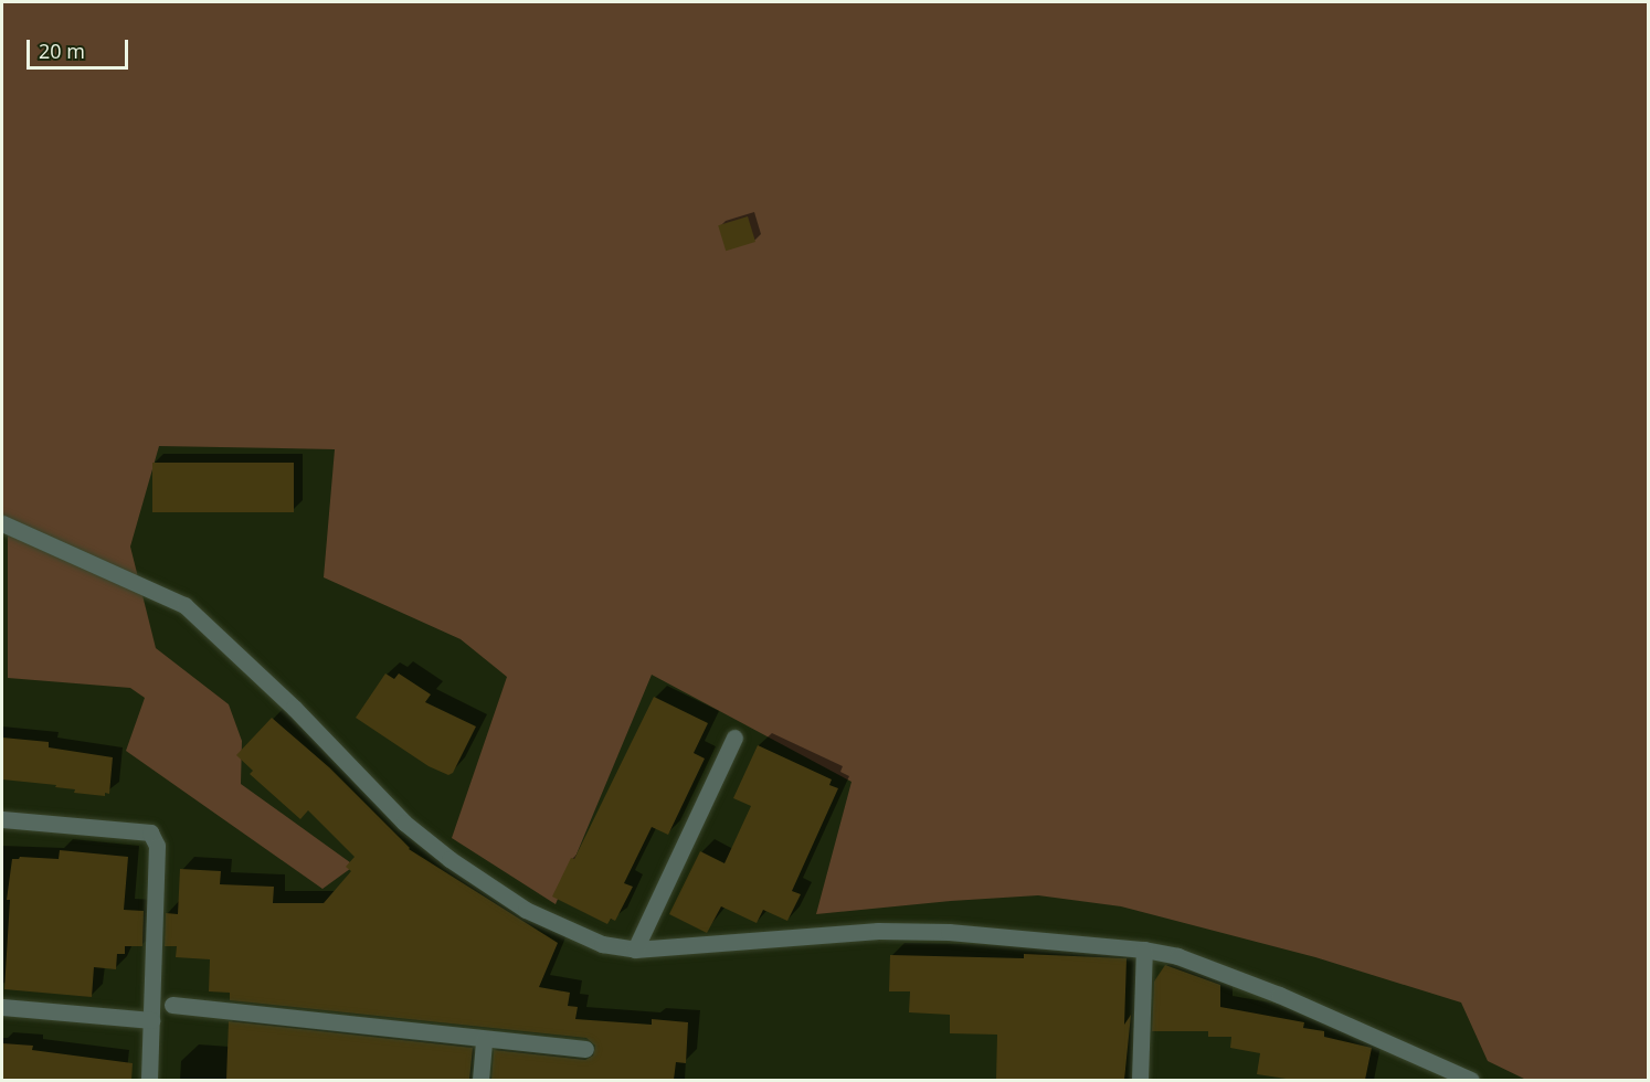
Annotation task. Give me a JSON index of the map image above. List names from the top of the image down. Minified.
{"scale_bar":"20 m"}
